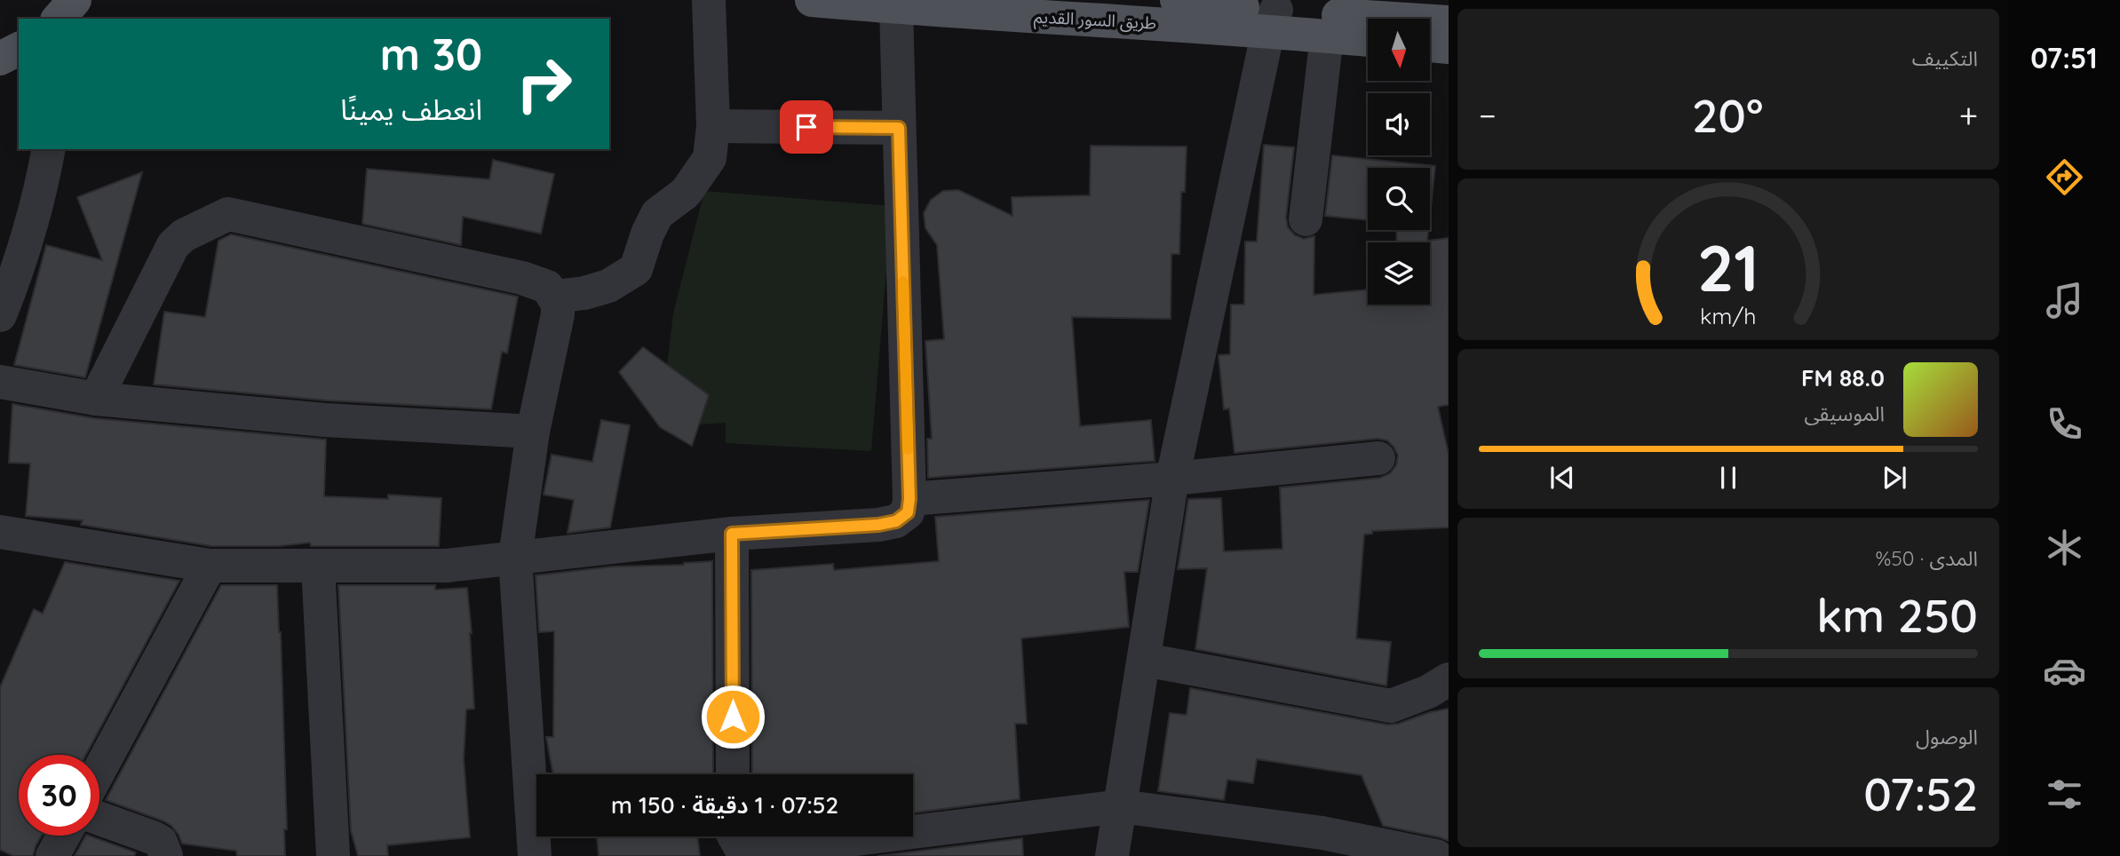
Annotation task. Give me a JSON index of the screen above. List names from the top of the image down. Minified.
{"streets":{"main road":["طريق السور القديم"]},"north":"bottom","page":{"tabs":"07:51","tile":["التكييف",["المدى · 50%","250 km"],["الوصول","07:52"]],"turn":["30 m","انعطف يمينًا"],"heat":["−","20°","+"],"song":["88.0 FM","الموسيقى"],"limit":"30","trip":"07:52 · 1 دقيقة · 150 m","gauge":["21","km/h"]}}
